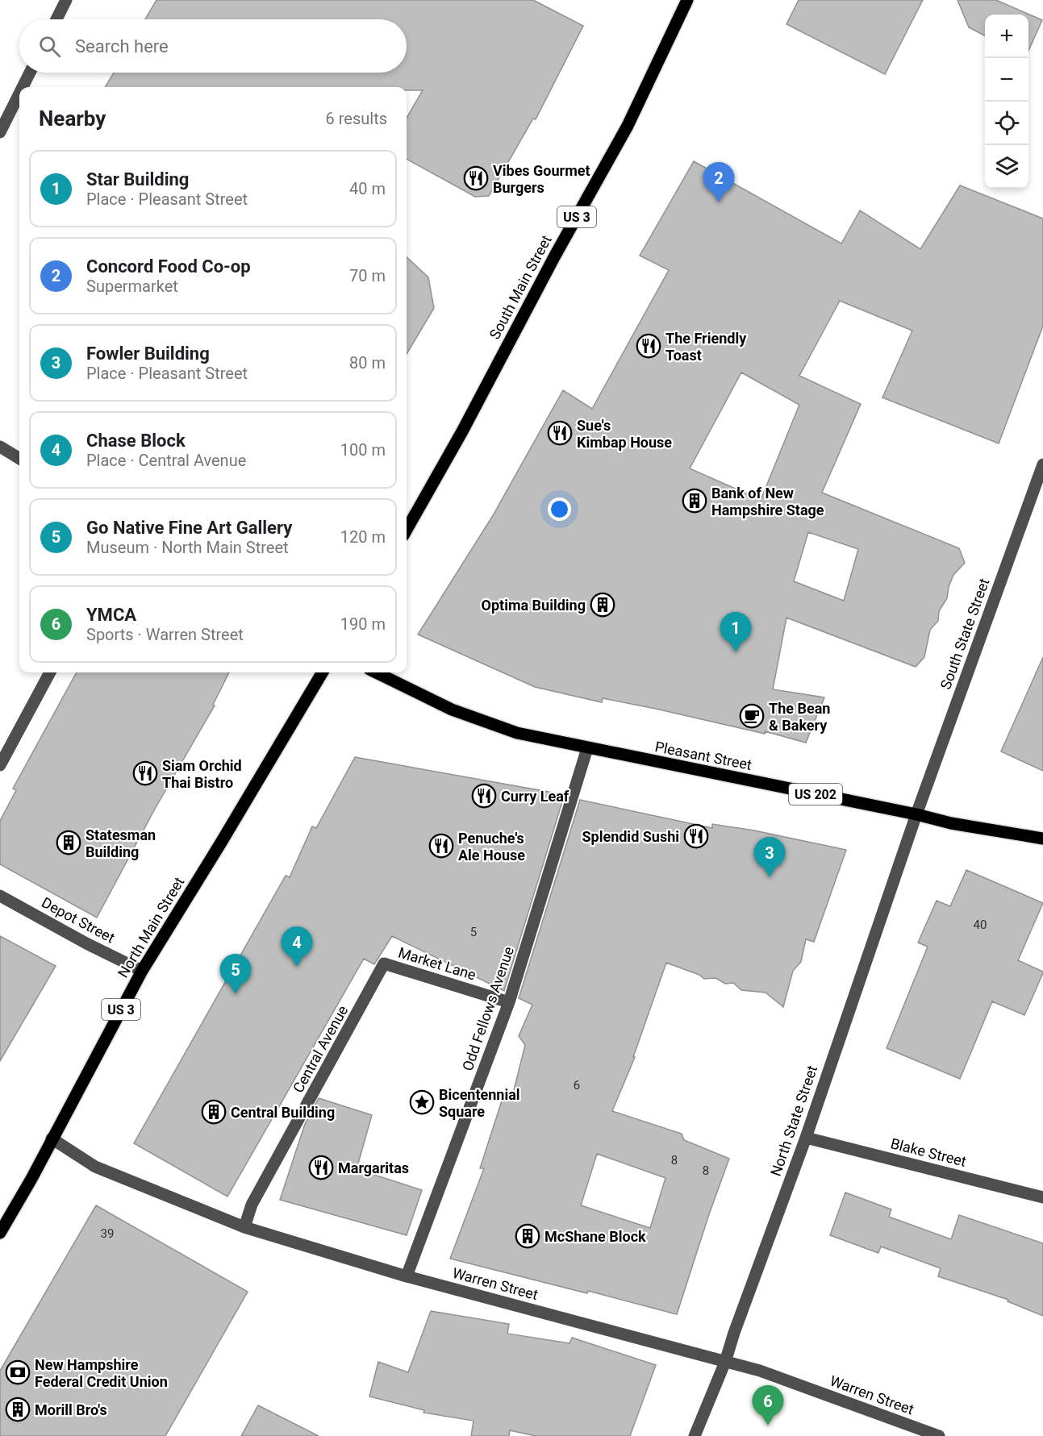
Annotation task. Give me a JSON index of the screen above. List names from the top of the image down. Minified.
{"streets":{"main road":["US 3","South Main Street","Pleasant Street","US 202","North Main Street"],"street":["South State Street","Depot Street","Market Lane","Odd Fellows Avenue","Central Avenue","North State Street","Blake Street","Warren Street"]},"crossings":[["South State Street","Pleasant Street"],["South State Street","North State Street"],["Pleasant Street","Odd Fellows Avenue"],["Pleasant Street","North State Street"],["Depot Street","North Main Street"],["North Main Street","Warren Street"],["Market Lane","Odd Fellows Avenue"],["Market Lane","Central Avenue"],["Odd Fellows Avenue","Warren Street"],["Central Avenue","Warren Street"],["North State Street","Blake Street"],["North State Street","Warren Street"]],"places":{"restaurant":["Vibes Gourmet Burgers","The Friendly Toast","Sue's Kimbap House","Siam Orchid Thai Bistro","Curry Leaf","Splendid Sushi","Penuche's Ale House","Margaritas"],"building":["Bank of New Hampshire Stage","Optima Building","Statesman Building","Central Building","McShane Block","Morill Bro's"],"cafe":["The Bean & Bakery"],"place":["Bicentennial Square"],"bank":["New Hampshire Federal Credit Union"]},"house_numbers":["40","5","6","8","8","39"],"page":{"map_buttons":["+","−"],"search":"Search here","heading":["Nearby","6 results"],"list":[{"mark":"1","name":"Star Building","note":"Place · Pleasant Street","value":"40 m"},{"mark":"2","name":"Concord Food Co-op","note":"Supermarket","value":"70 m"},{"mark":"3","name":"Fowler Building","note":"Place · Pleasant Street","value":"80 m"},{"mark":"4","name":"Chase Block","note":"Place · Central Avenue","value":"100 m"},{"mark":"5","name":"Go Native Fine Art Gallery","note":"Museum · North Main Street","value":"120 m"},{"mark":"6","name":"YMCA","note":"Sports · Warren Street","value":"190 m"}],"pins":["2","1","3","4","5","6"]}}
